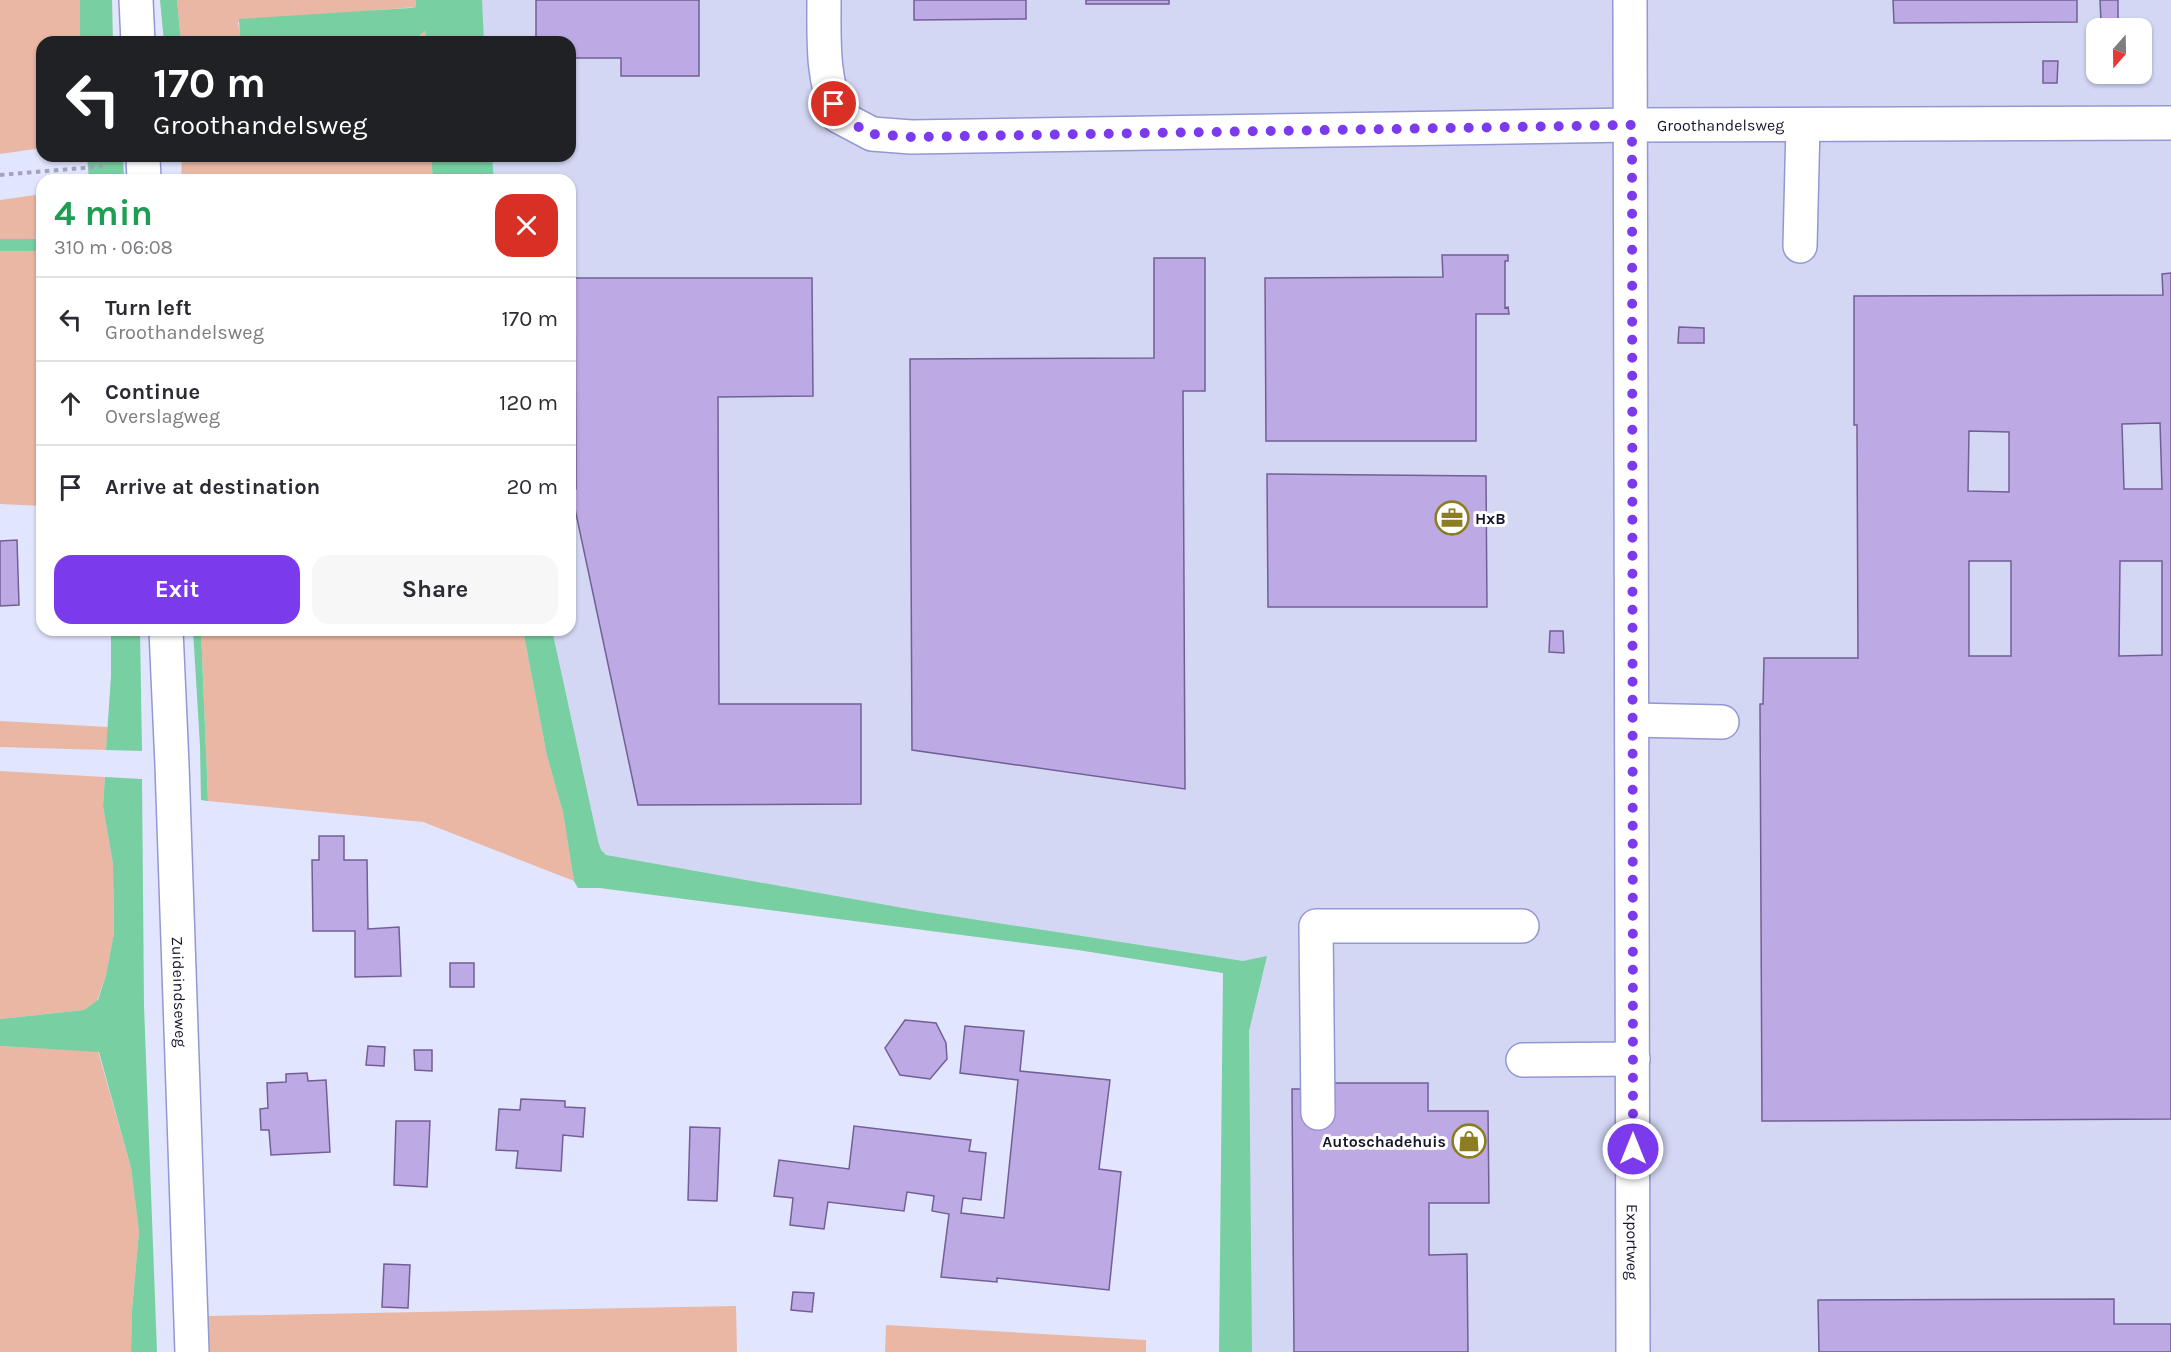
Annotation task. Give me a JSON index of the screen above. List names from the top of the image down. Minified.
{"streets":{"street":["Groothandelsweg","Zuideindseweg","Exportweg"]},"crossings":[["Groothandelsweg","Exportweg"]],"places":{"office":["HxB"],"shop":["Autoschadehuis"]},"north":"bottom","page":{"turn":["170 m","Groothandelsweg"],"heading":["4 min","310 m · 06:08"],"list":[{"name":"Turn left","note":"Groothandelsweg","value":"170 m"},{"name":"Continue","note":"Overslagweg","value":"120 m"},{"name":"Arrive at destination","value":"20 m"}],"buttons":["Exit","Share"]}}
